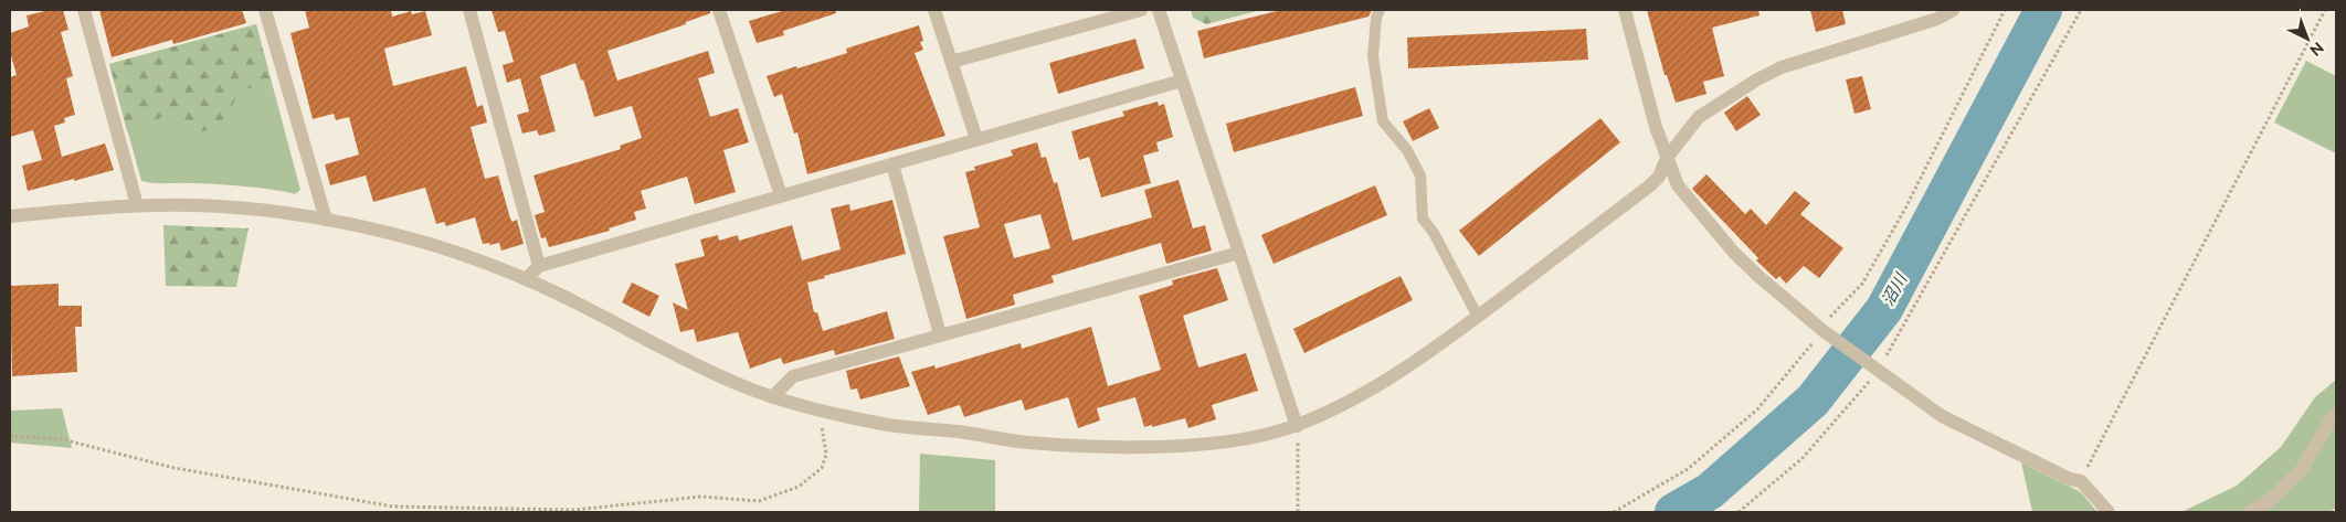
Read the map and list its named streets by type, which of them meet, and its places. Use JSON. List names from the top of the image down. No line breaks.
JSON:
{"water":["沼川"],"north":"bottom right"}
